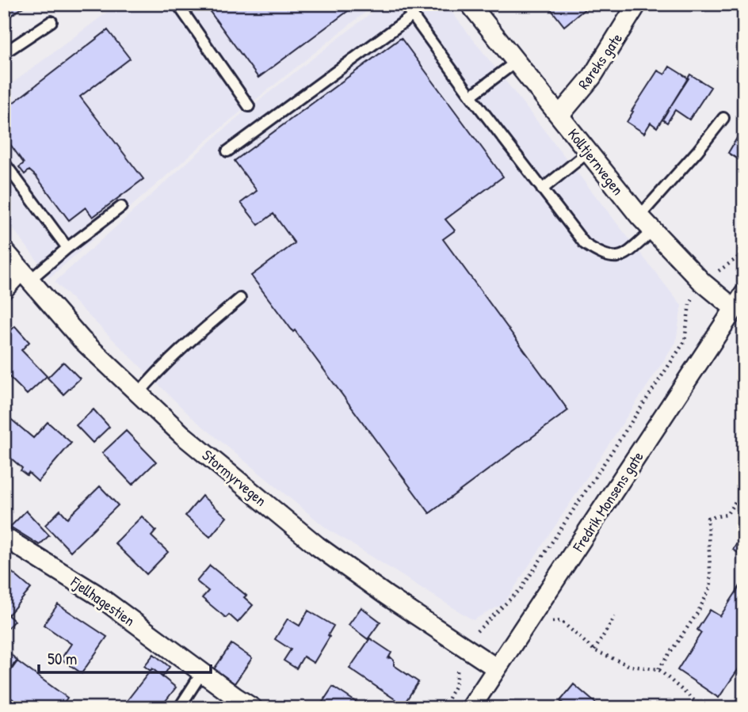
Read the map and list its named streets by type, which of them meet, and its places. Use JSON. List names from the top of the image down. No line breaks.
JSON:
{"streets":{"street":["Røreks gate","Kolltjernvegen","Stormyrvegen","Fredrik Monsens gate","Fjellhagestien"]},"crossings":[["Røreks gate","Kolltjernvegen"],["Kolltjernvegen","Fredrik Monsens gate"],["Stormyrvegen","Fredrik Monsens gate"]],"scale_bar":"50 m"}
